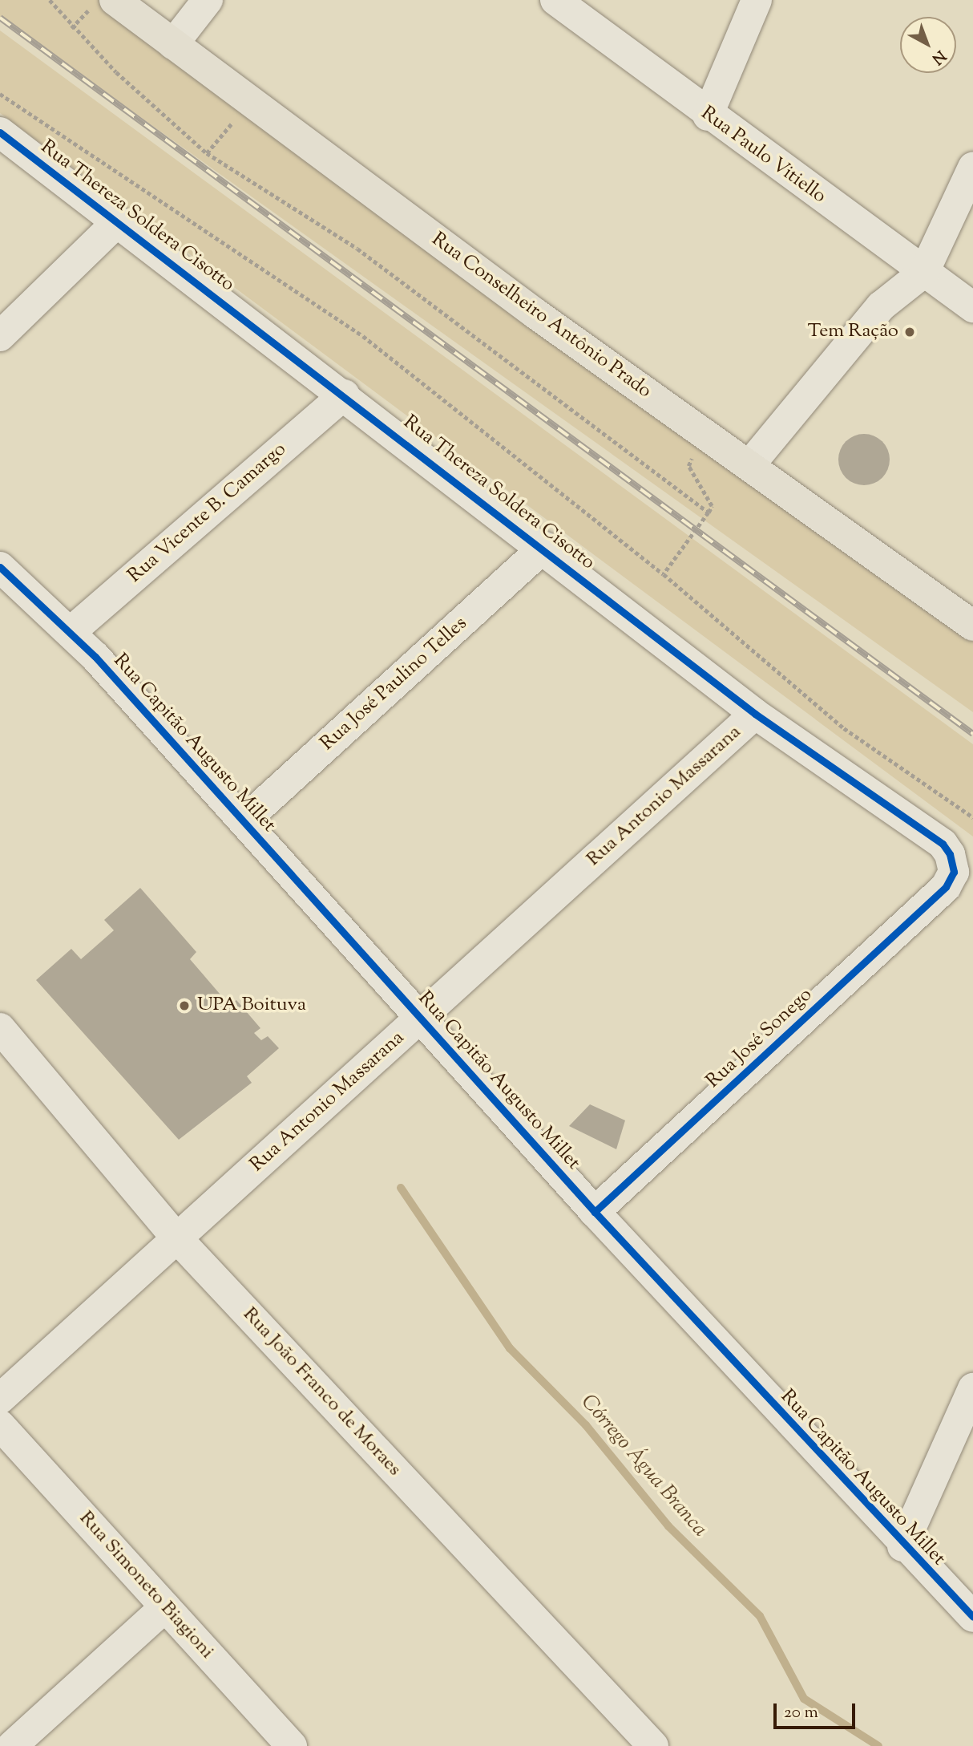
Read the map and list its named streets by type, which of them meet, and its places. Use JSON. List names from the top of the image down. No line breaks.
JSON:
{"streets":{"main road":["Rua Conselheiro Antônio Prado"],"street":["Rua Paulo Vitiello","Rua Thereza Soldera Cisotto","Rua Vicente B. Camargo","Rua José Paulino Telles","Rua Capitão Augusto Millet","Rua Antonio Massarana","Rua José Sonego","Rua João Franco de Moraes","Rua Simoneto Biagioni"]},"crossings":[["Rua Thereza Soldera Cisotto","Rua Vicente B. Camargo"],["Rua Thereza Soldera Cisotto","Rua José Paulino Telles"],["Rua Thereza Soldera Cisotto","Rua Antonio Massarana"],["Rua Thereza Soldera Cisotto","Rua José Sonego"],["Rua Vicente B. Camargo","Rua Capitão Augusto Millet"],["Rua José Paulino Telles","Rua Capitão Augusto Millet"],["Rua Capitão Augusto Millet","Rua Antonio Massarana"],["Rua Capitão Augusto Millet","Rua José Sonego"],["Rua Antonio Massarana","Rua João Franco de Moraes"]],"water":["Córrego Água Branca"],"places":["Tem Ração","UPA Boituva"],"scale_bar":"20 m","north":"bottom right"}
